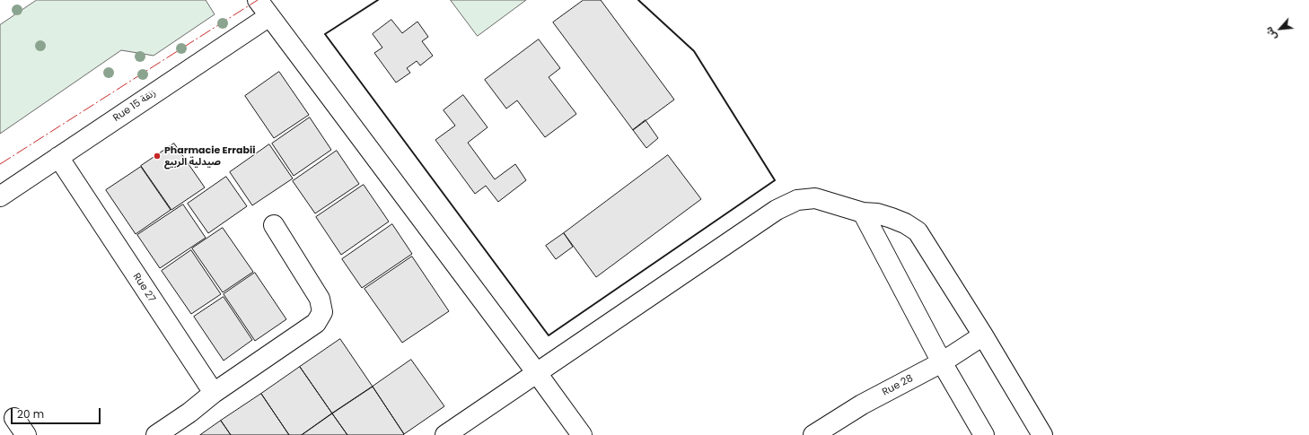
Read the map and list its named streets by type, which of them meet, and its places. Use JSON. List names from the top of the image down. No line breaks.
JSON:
{"streets":{"street":["Rue 15 زنقة","Rue 27","Rue 28"]},"crossings":[["Rue 15 زنقة","Rue 27"]],"places":["Pharmacie Errabii صيدلية الربيع"],"scale_bar":"20 m","north":"bottom left"}
